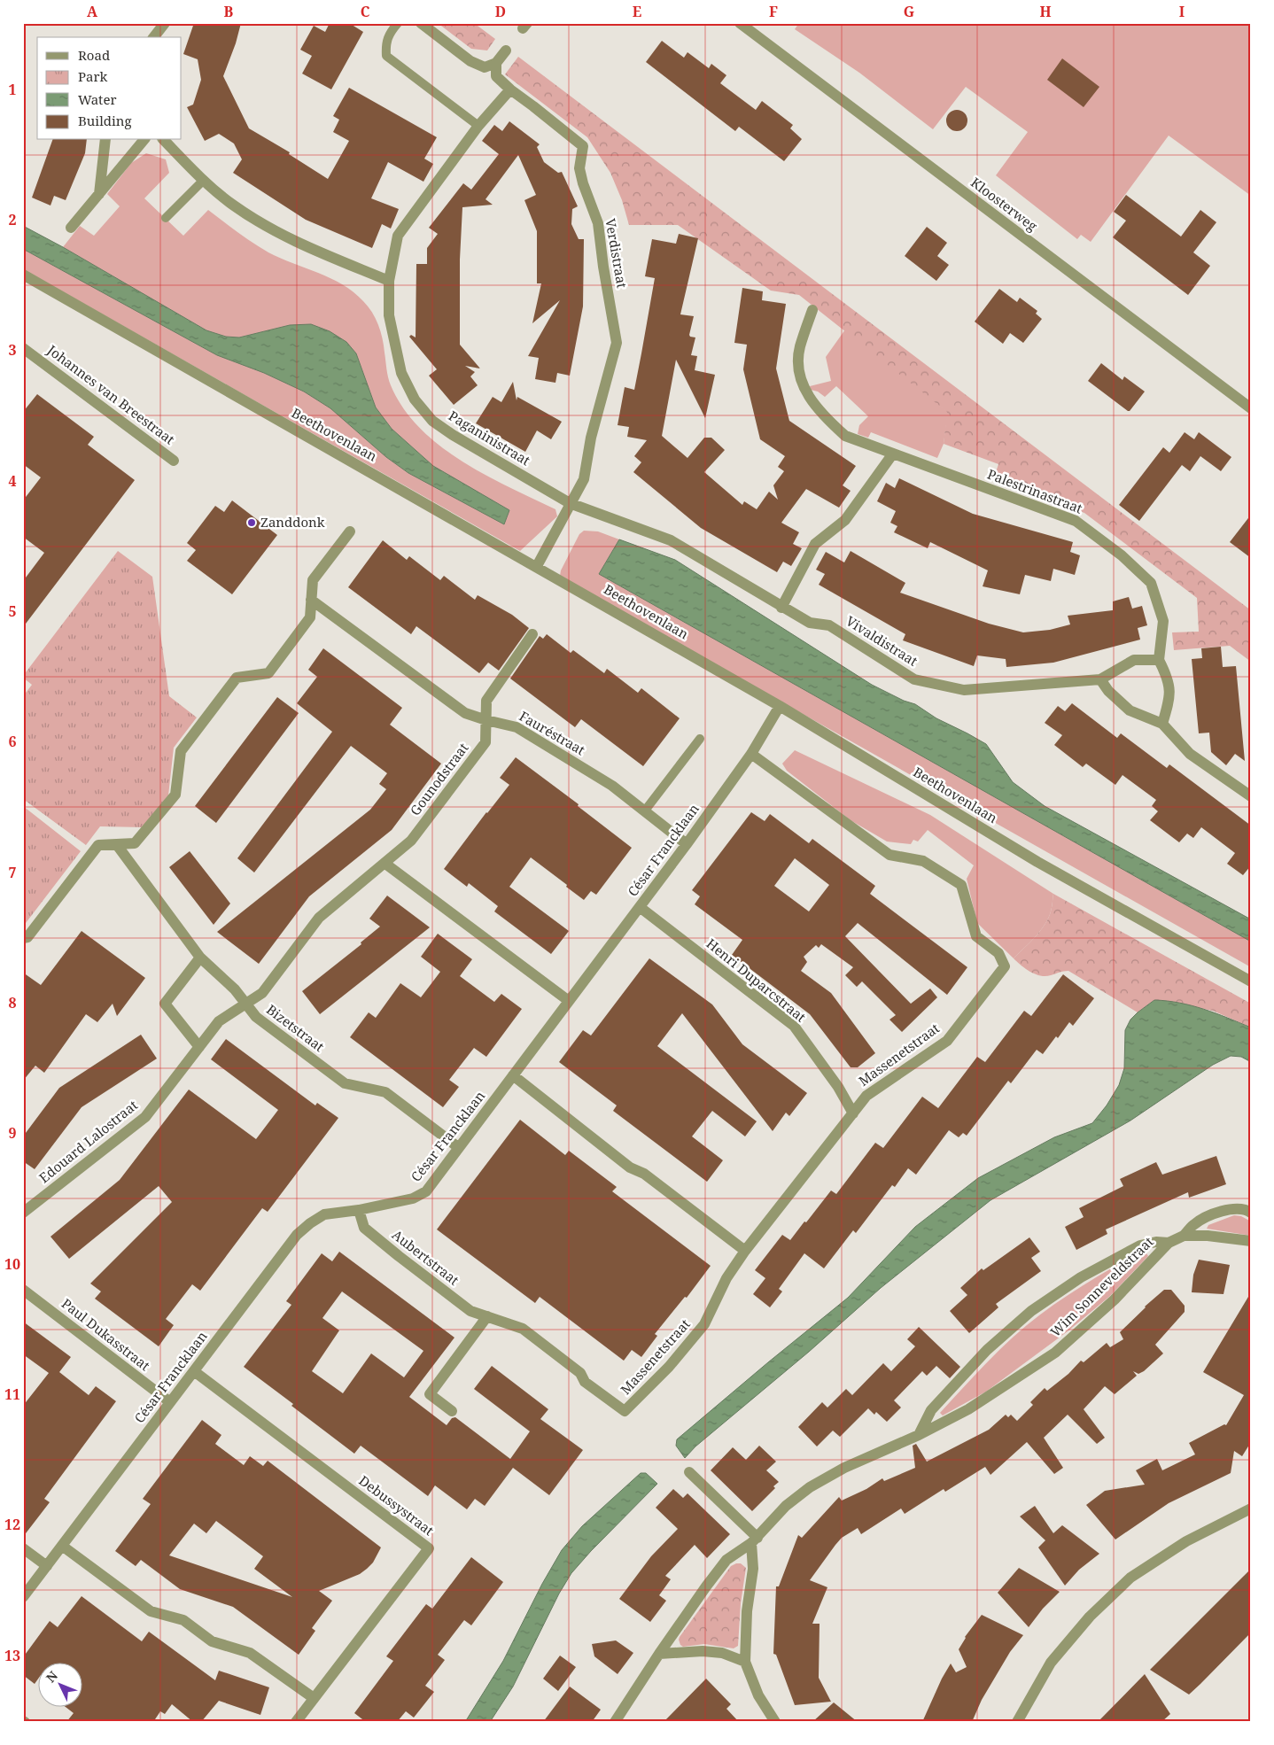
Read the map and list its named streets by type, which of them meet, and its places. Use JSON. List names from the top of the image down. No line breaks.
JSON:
{"streets":{"street":["Kloosterweg","Verdistraat","Johannes van Breestraat","Beethovenlaan","Paganinistraat","Palestrinastraat","Vivaldistraat","Fauréstraat","Gounodstraat","César Francklaan","Henri Duparcstraat","Bizetstraat","Massenetstraat","Edouard Lalostraat","Aubertstraat","Wim Sonneveldstraat","Paul Dukasstraat","Debussystraat"]},"crossings":[["Verdistraat","Beethovenlaan"],["Verdistraat","Paganinistraat"],["Verdistraat","Vivaldistraat"],["Beethovenlaan","César Francklaan"],["Paganinistraat","Vivaldistraat"],["Palestrinastraat","Vivaldistraat"],["Fauréstraat","Gounodstraat"],["Fauréstraat","César Francklaan"],["Gounodstraat","Bizetstraat"],["Gounodstraat","Edouard Lalostraat"],["César Francklaan","Henri Duparcstraat"],["César Francklaan","Bizetstraat"],["César Francklaan","Massenetstraat"],["César Francklaan","Aubertstraat"],["César Francklaan","Paul Dukasstraat"],["César Francklaan","Debussystraat"],["Henri Duparcstraat","Massenetstraat"],["Bizetstraat","Edouard Lalostraat"],["Massenetstraat","Aubertstraat"]],"places":["Zanddonk"],"legend":["Road","Park","Water","Building"],"north":"top left","grid":{"columns":["A","B","C","D","E","F","G","H","I"],"rows":["1","2","3","4","5","6","7","8","9","10","11","12","13"]}}
